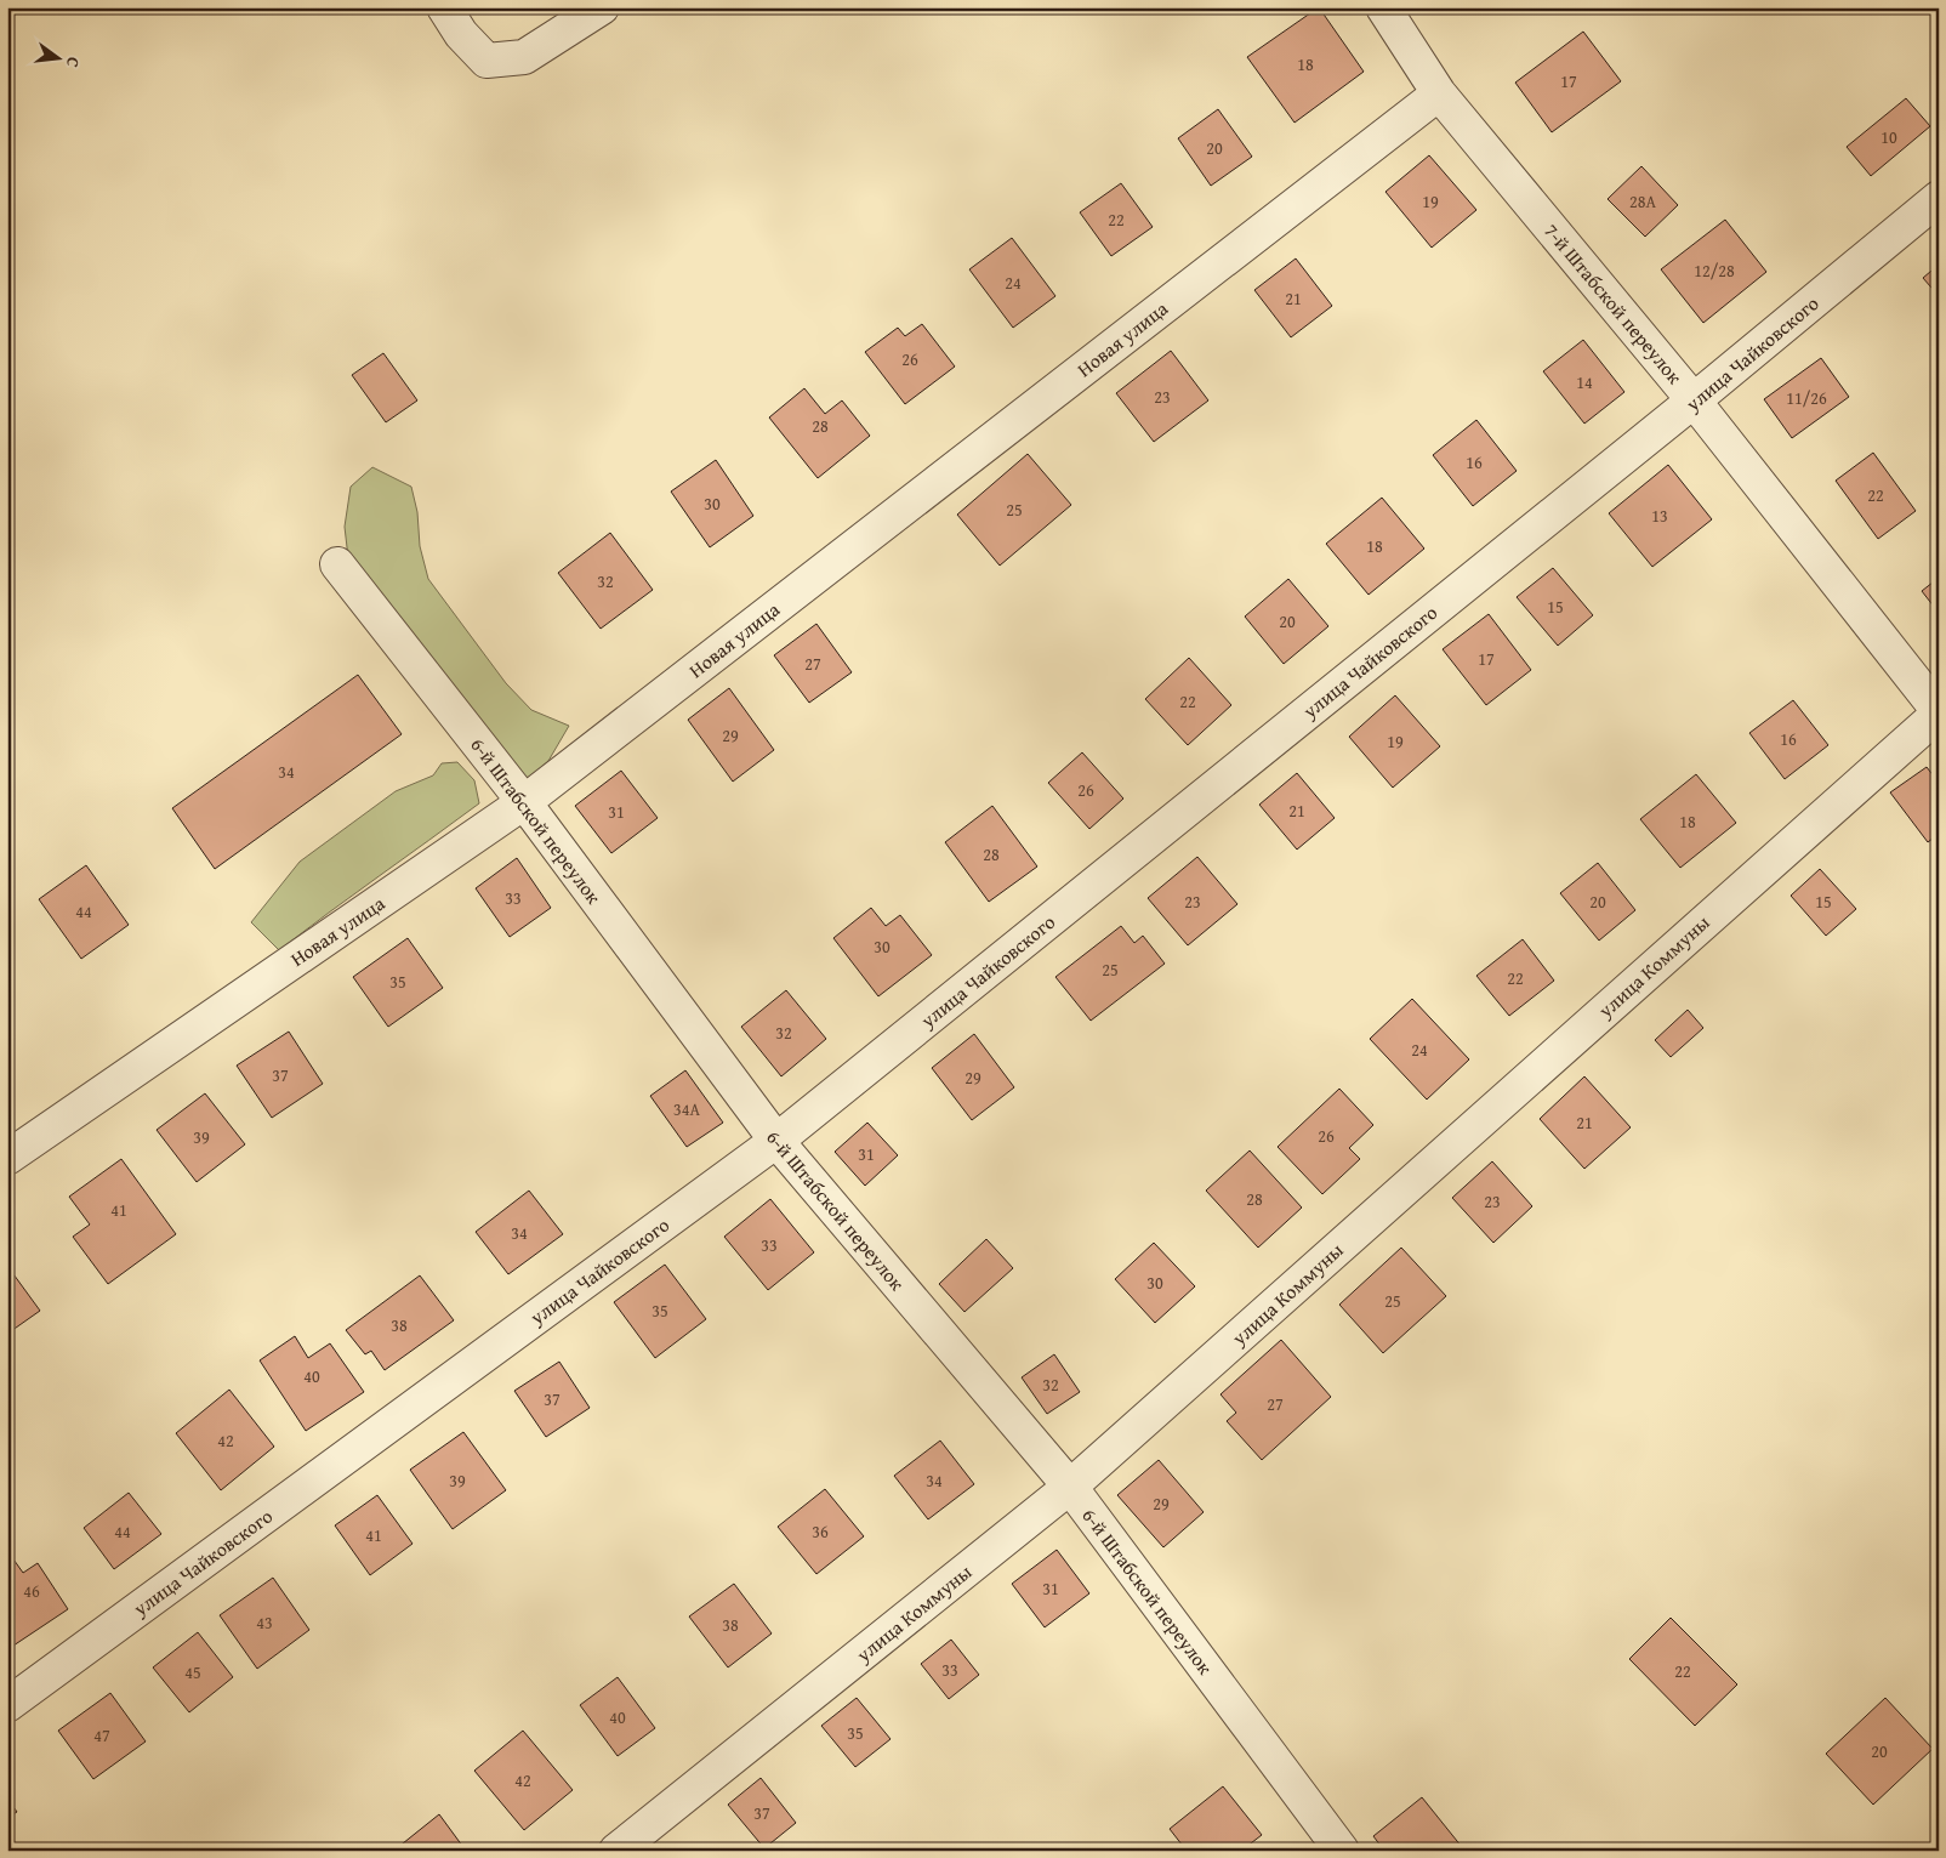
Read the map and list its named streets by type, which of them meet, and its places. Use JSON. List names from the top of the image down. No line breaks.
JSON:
{"streets":{"street":["7-й Штабской переулок","Новая улица","улица Чайковского","6-й Штабской переулок","улица Коммуны"]},"crossings":[["7-й Штабской переулок","Новая улица"],["7-й Штабской переулок","улица Чайковского"],["7-й Штабской переулок","улица Коммуны"],["Новая улица","6-й Штабской переулок"],["улица Чайковского","6-й Штабской переулок"],["6-й Штабской переулок","улица Коммуны"]],"house_numbers":["18","17","10","20","19","28А","22","12/28","24","21","26","14","23","11/26","28","16","22","30","25","13","18","32","15","20","17","27","22","29","16","19","34","26","21","31","18","28","33","23","20","15","44","30","25","22","35","32","24","37","29","34А","21","26","39","31","28","23","41","34","33","30","25","35","38","40","32","37","27","42","39","34","29","44","36","41","31","46","43","38","33","22","45","40","35","47","20","42","37"],"north":"right"}
